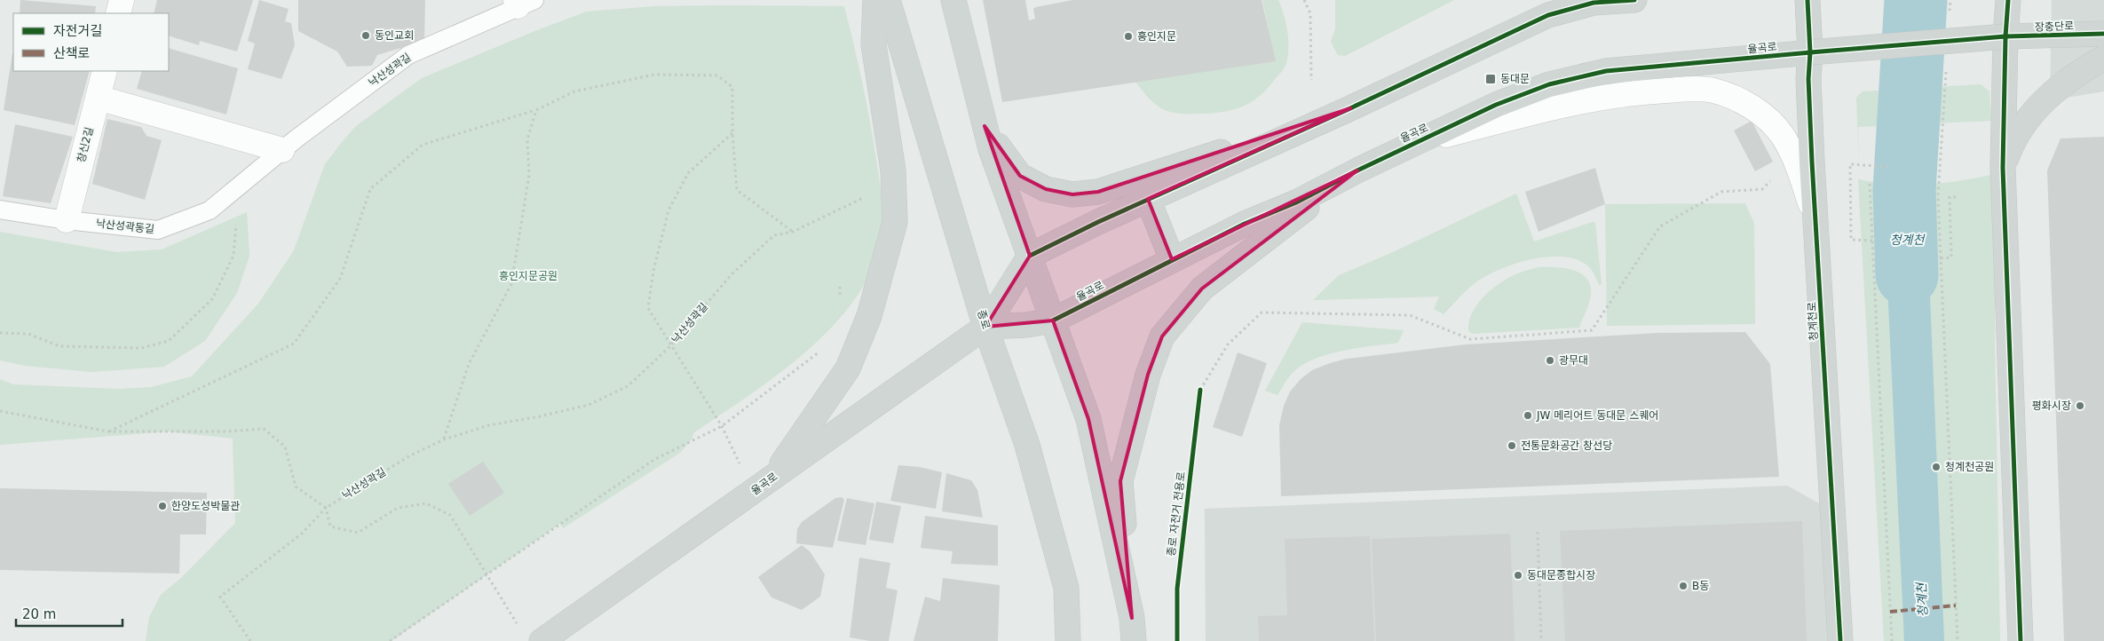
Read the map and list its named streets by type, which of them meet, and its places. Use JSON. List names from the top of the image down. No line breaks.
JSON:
{"streets":{"main road":["장충단로","율곡로","종로","청계천로"],"street":["창신2길"],"lane":["낙산성곽길","낙산성곽동길"],"cycle path":["종로 자전거 전용로"]},"crossings":[["장충단로","율곡로"],["장충단로","청계천로"],["율곡로","종로"],["율곡로","청계천로"],["낙산성곽길","낙산성곽동길"],["창신2길","낙산성곽동길"]],"water":["청계천"],"parks":["흥인지문공원"],"places":{"other":["동인교회","흥인지문","광무대","평화시장","JW 메리어트 동대문 스퀘어","전통문화공간 창선당","청계천공원","한양도성박물관","동대문종합시장","B동"],"transit":["동대문"]},"legend":["자전거길","산책로"],"scale_bar":"20 m"}
